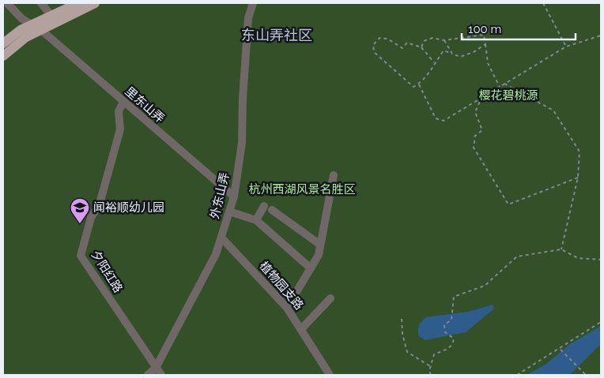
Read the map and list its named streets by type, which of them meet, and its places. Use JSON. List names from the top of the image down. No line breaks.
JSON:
{"streets":{"street":["里东山弄","外东山弄","夕阳红路","植物园支路"]},"crossings":[["里东山弄","外东山弄"],["里东山弄","夕阳红路"],["外东山弄","夕阳红路"],["外东山弄","植物园支路"]],"districts":["东山弄社区"],"parks":["樱花碧桃源","杭州西湖风景名胜区"],"places":{"school or university":["闻裕顺幼儿园"]},"scale_bar":"100 m"}
